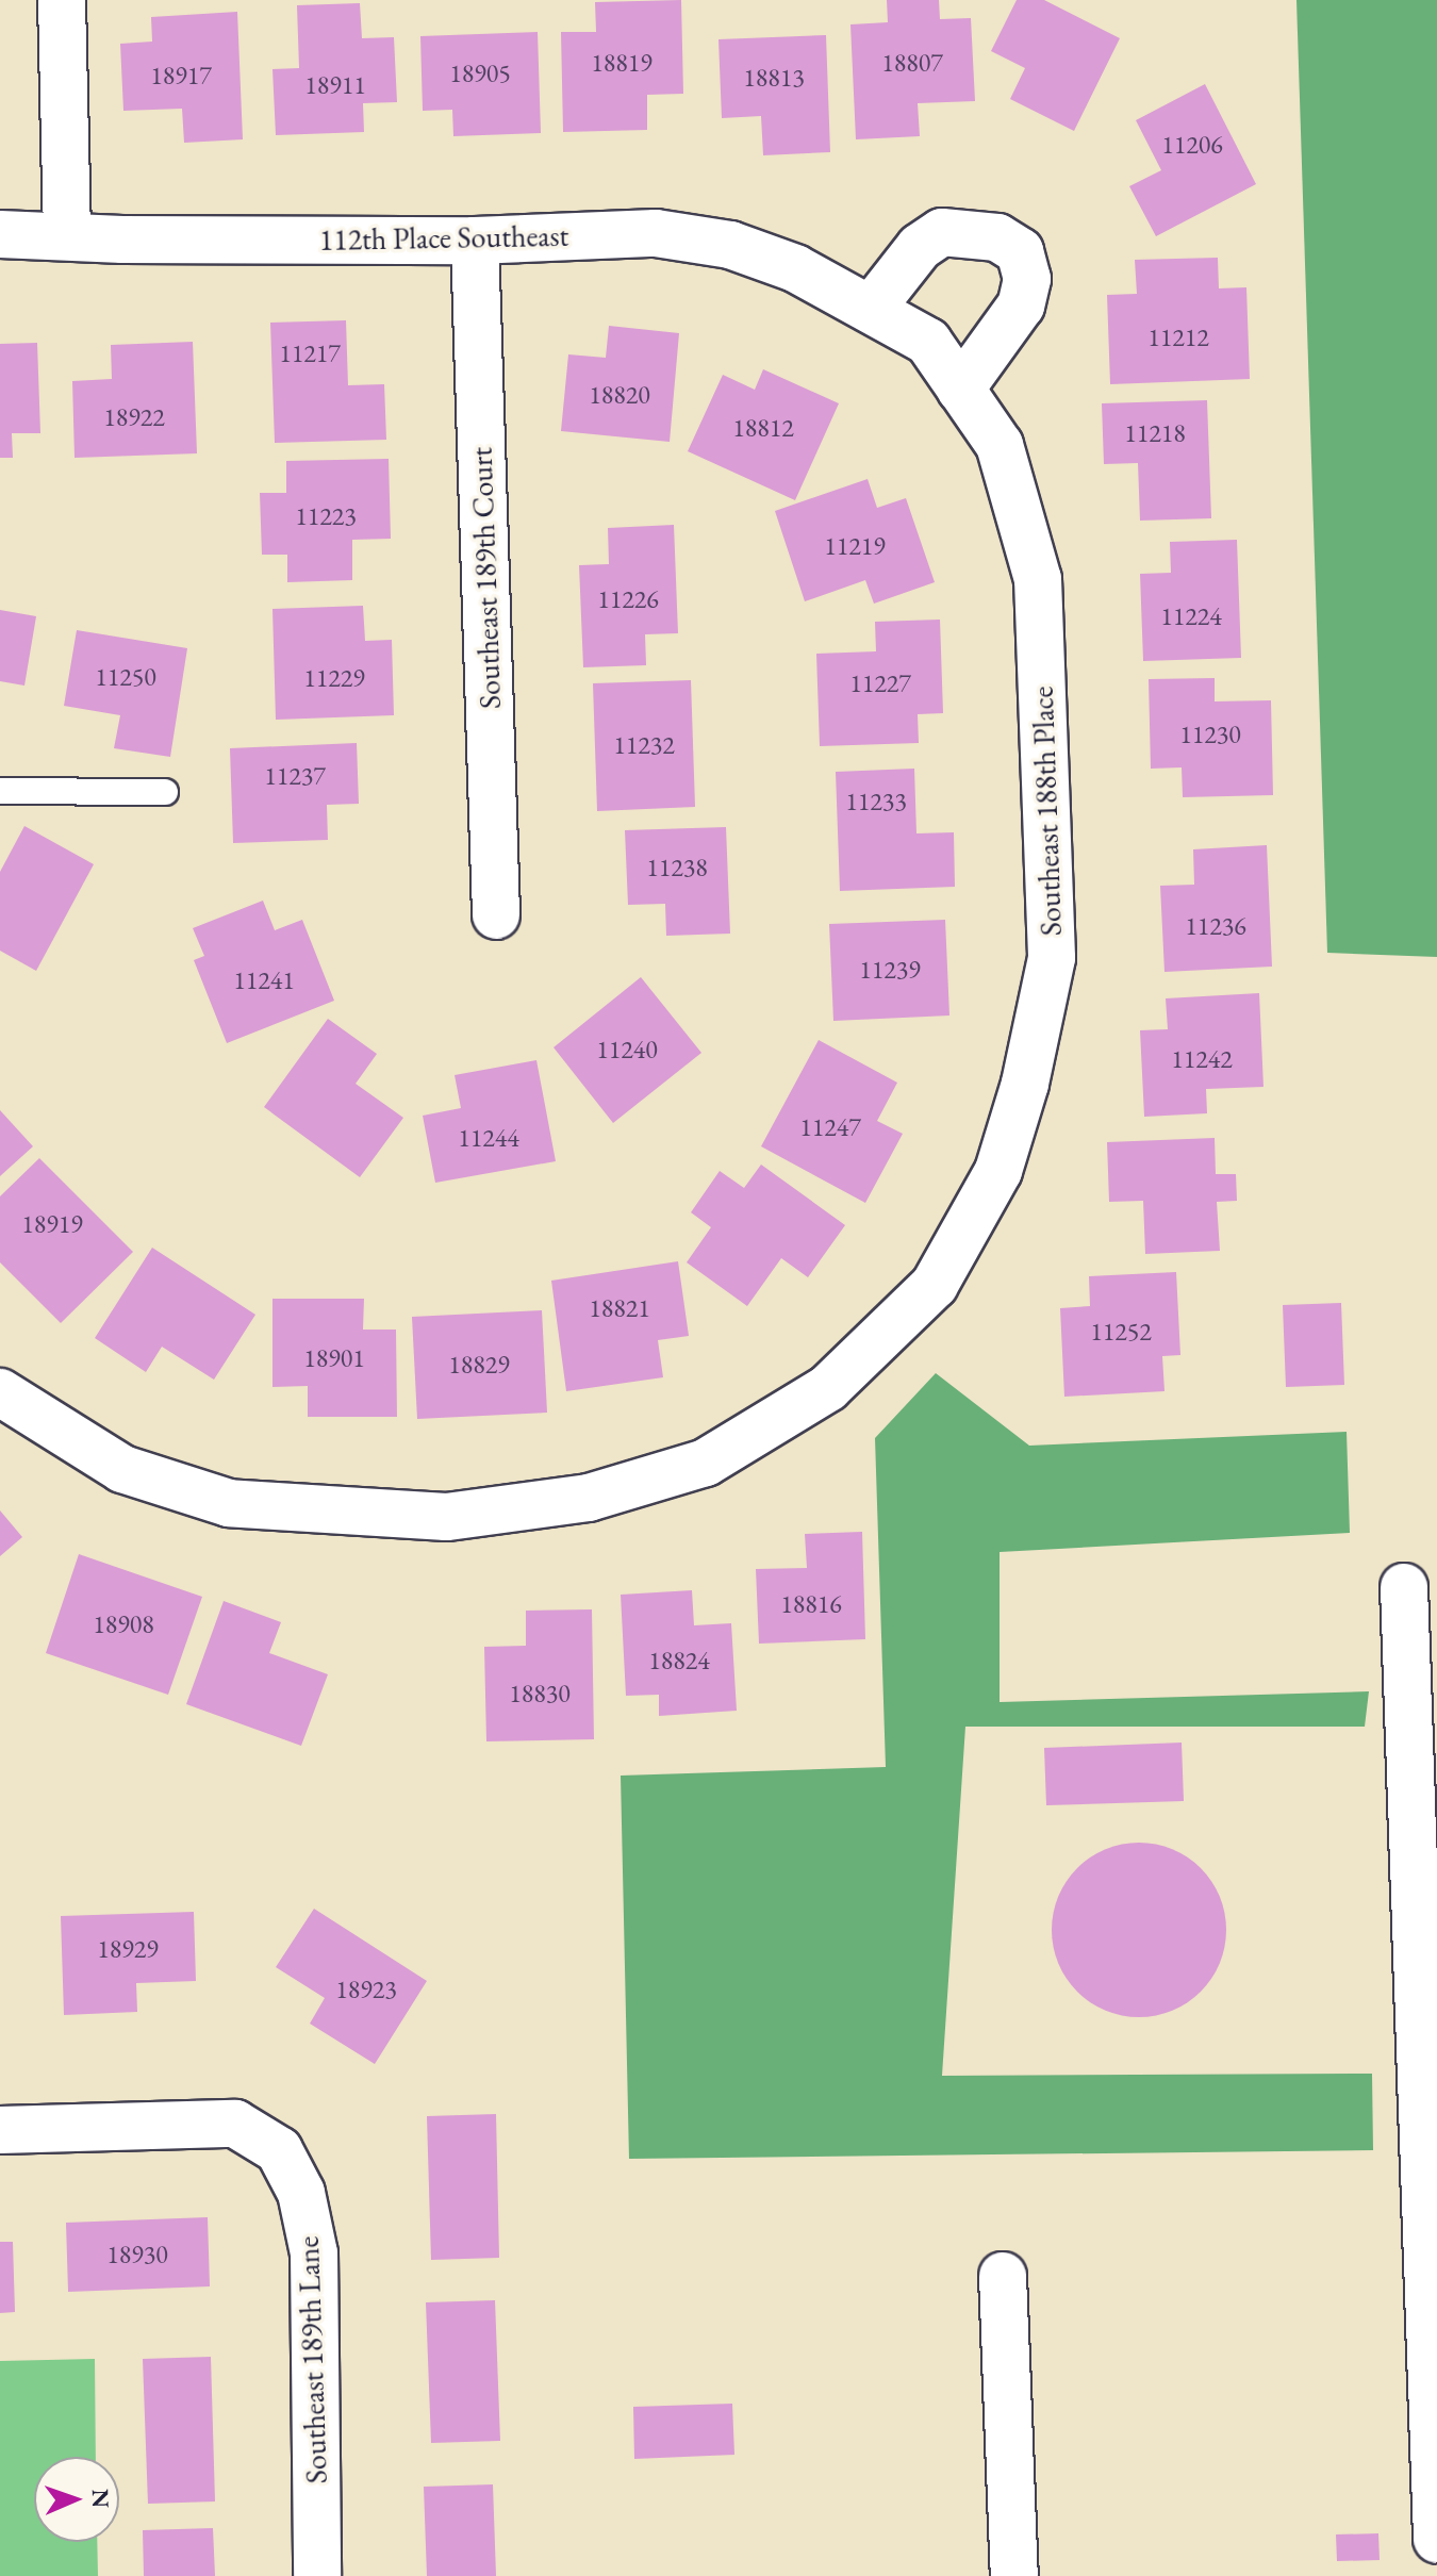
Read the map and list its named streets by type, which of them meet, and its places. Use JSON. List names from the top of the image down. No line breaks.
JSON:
{"streets":{"street":["112th Place Southeast","Southeast 189th Court","Southeast 188th Place","Southeast 189th Lane"]},"crossings":[["112th Place Southeast","Southeast 189th Court"],["112th Place Southeast","Southeast 188th Place"]],"house_numbers":["18819","18807","18905","18917","18813","18911","11206","11212","11217","18820","18922","18812","11218","11223","11219","11226","11224","11250","11229","11227","11230","11232","11237","11233","11238","11236","11239","11241","11240","11242","11247","11244","18919","18821","11252","18901","18829","18816","18908","18824","18830","18929","18923","18930"],"north":"right"}
